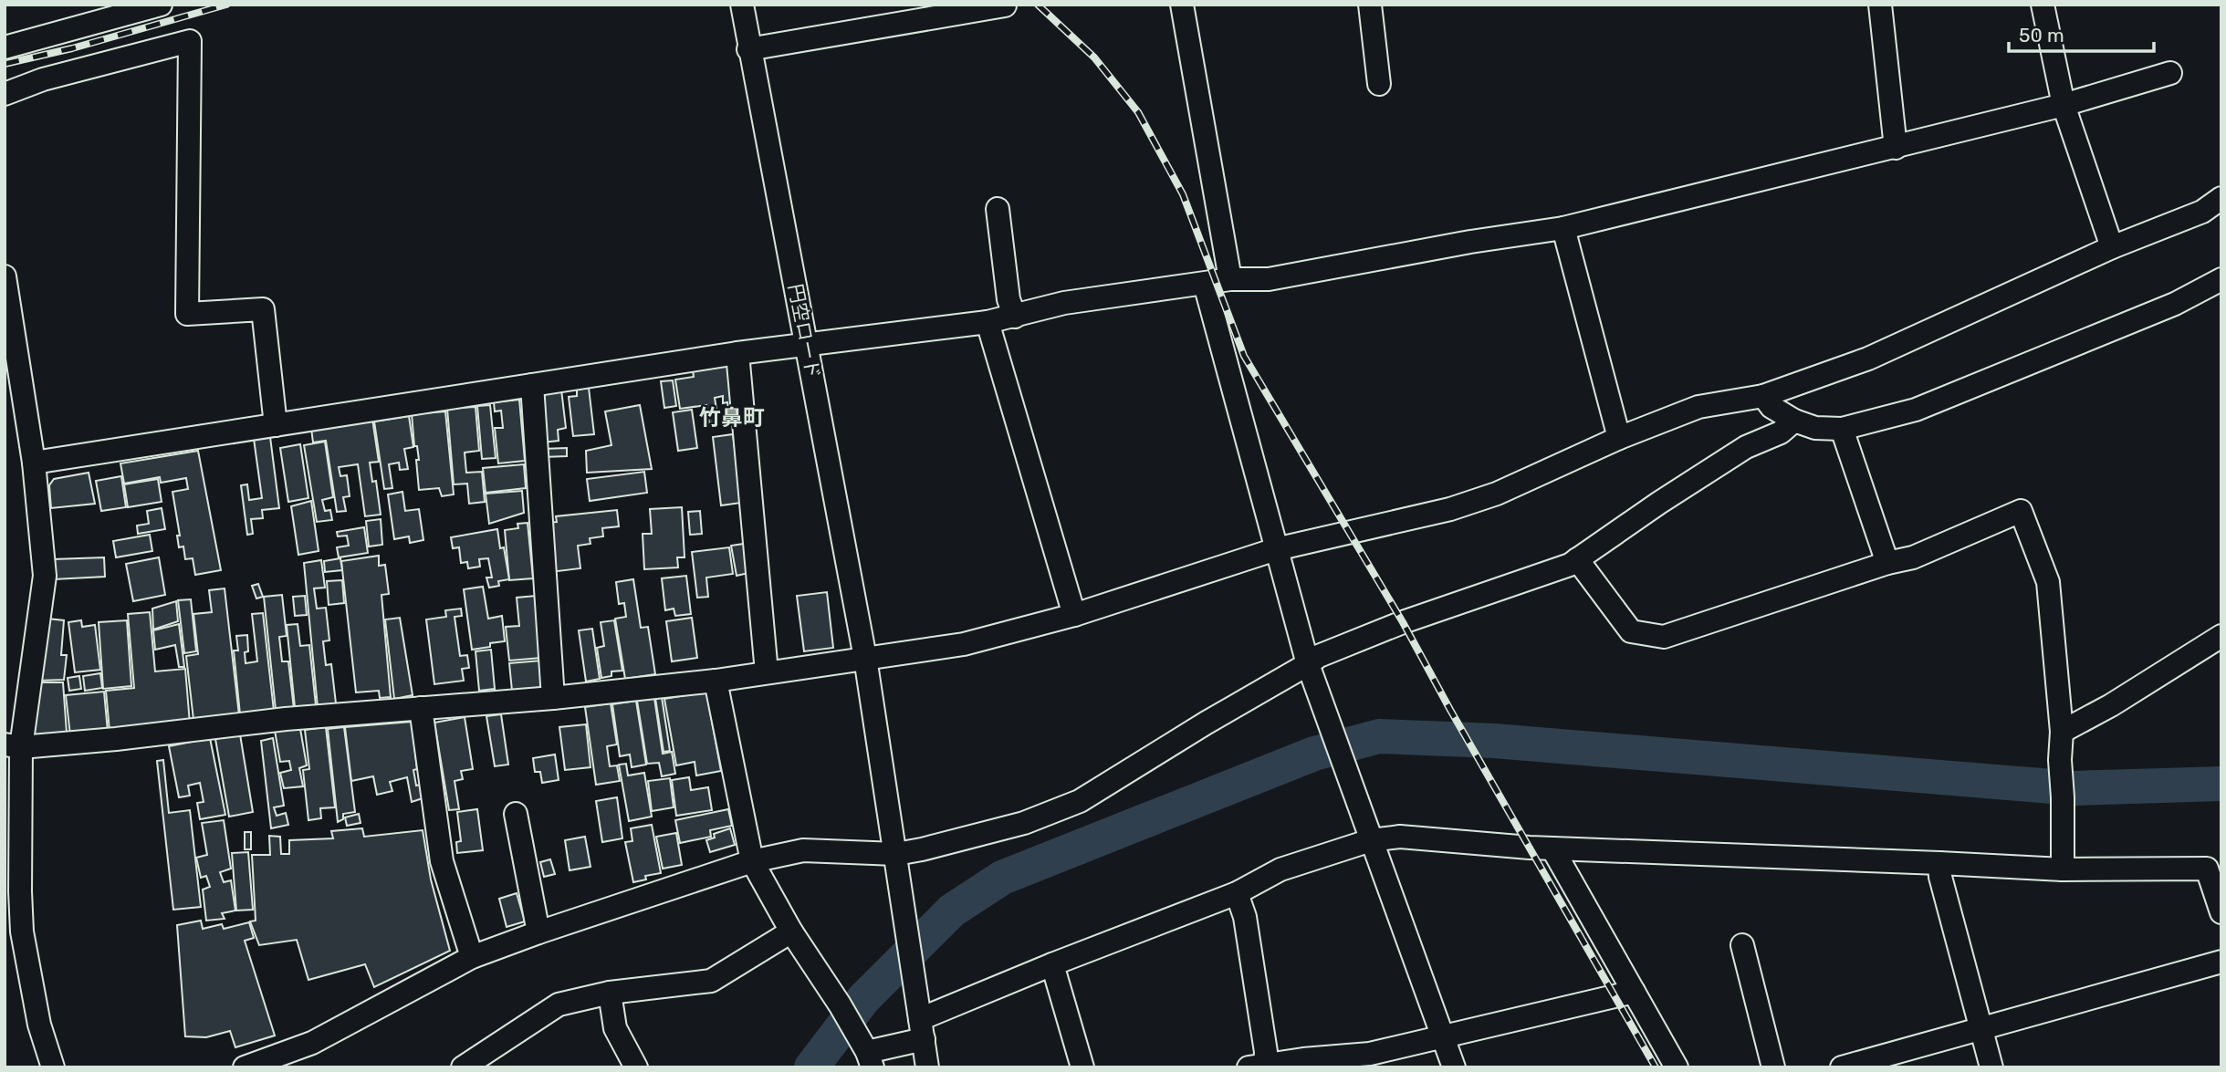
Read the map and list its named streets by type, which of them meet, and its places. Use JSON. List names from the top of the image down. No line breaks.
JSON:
{"streets":{"street":["円空ロード"]},"districts":["竹鼻町"],"scale_bar":"50 m"}
